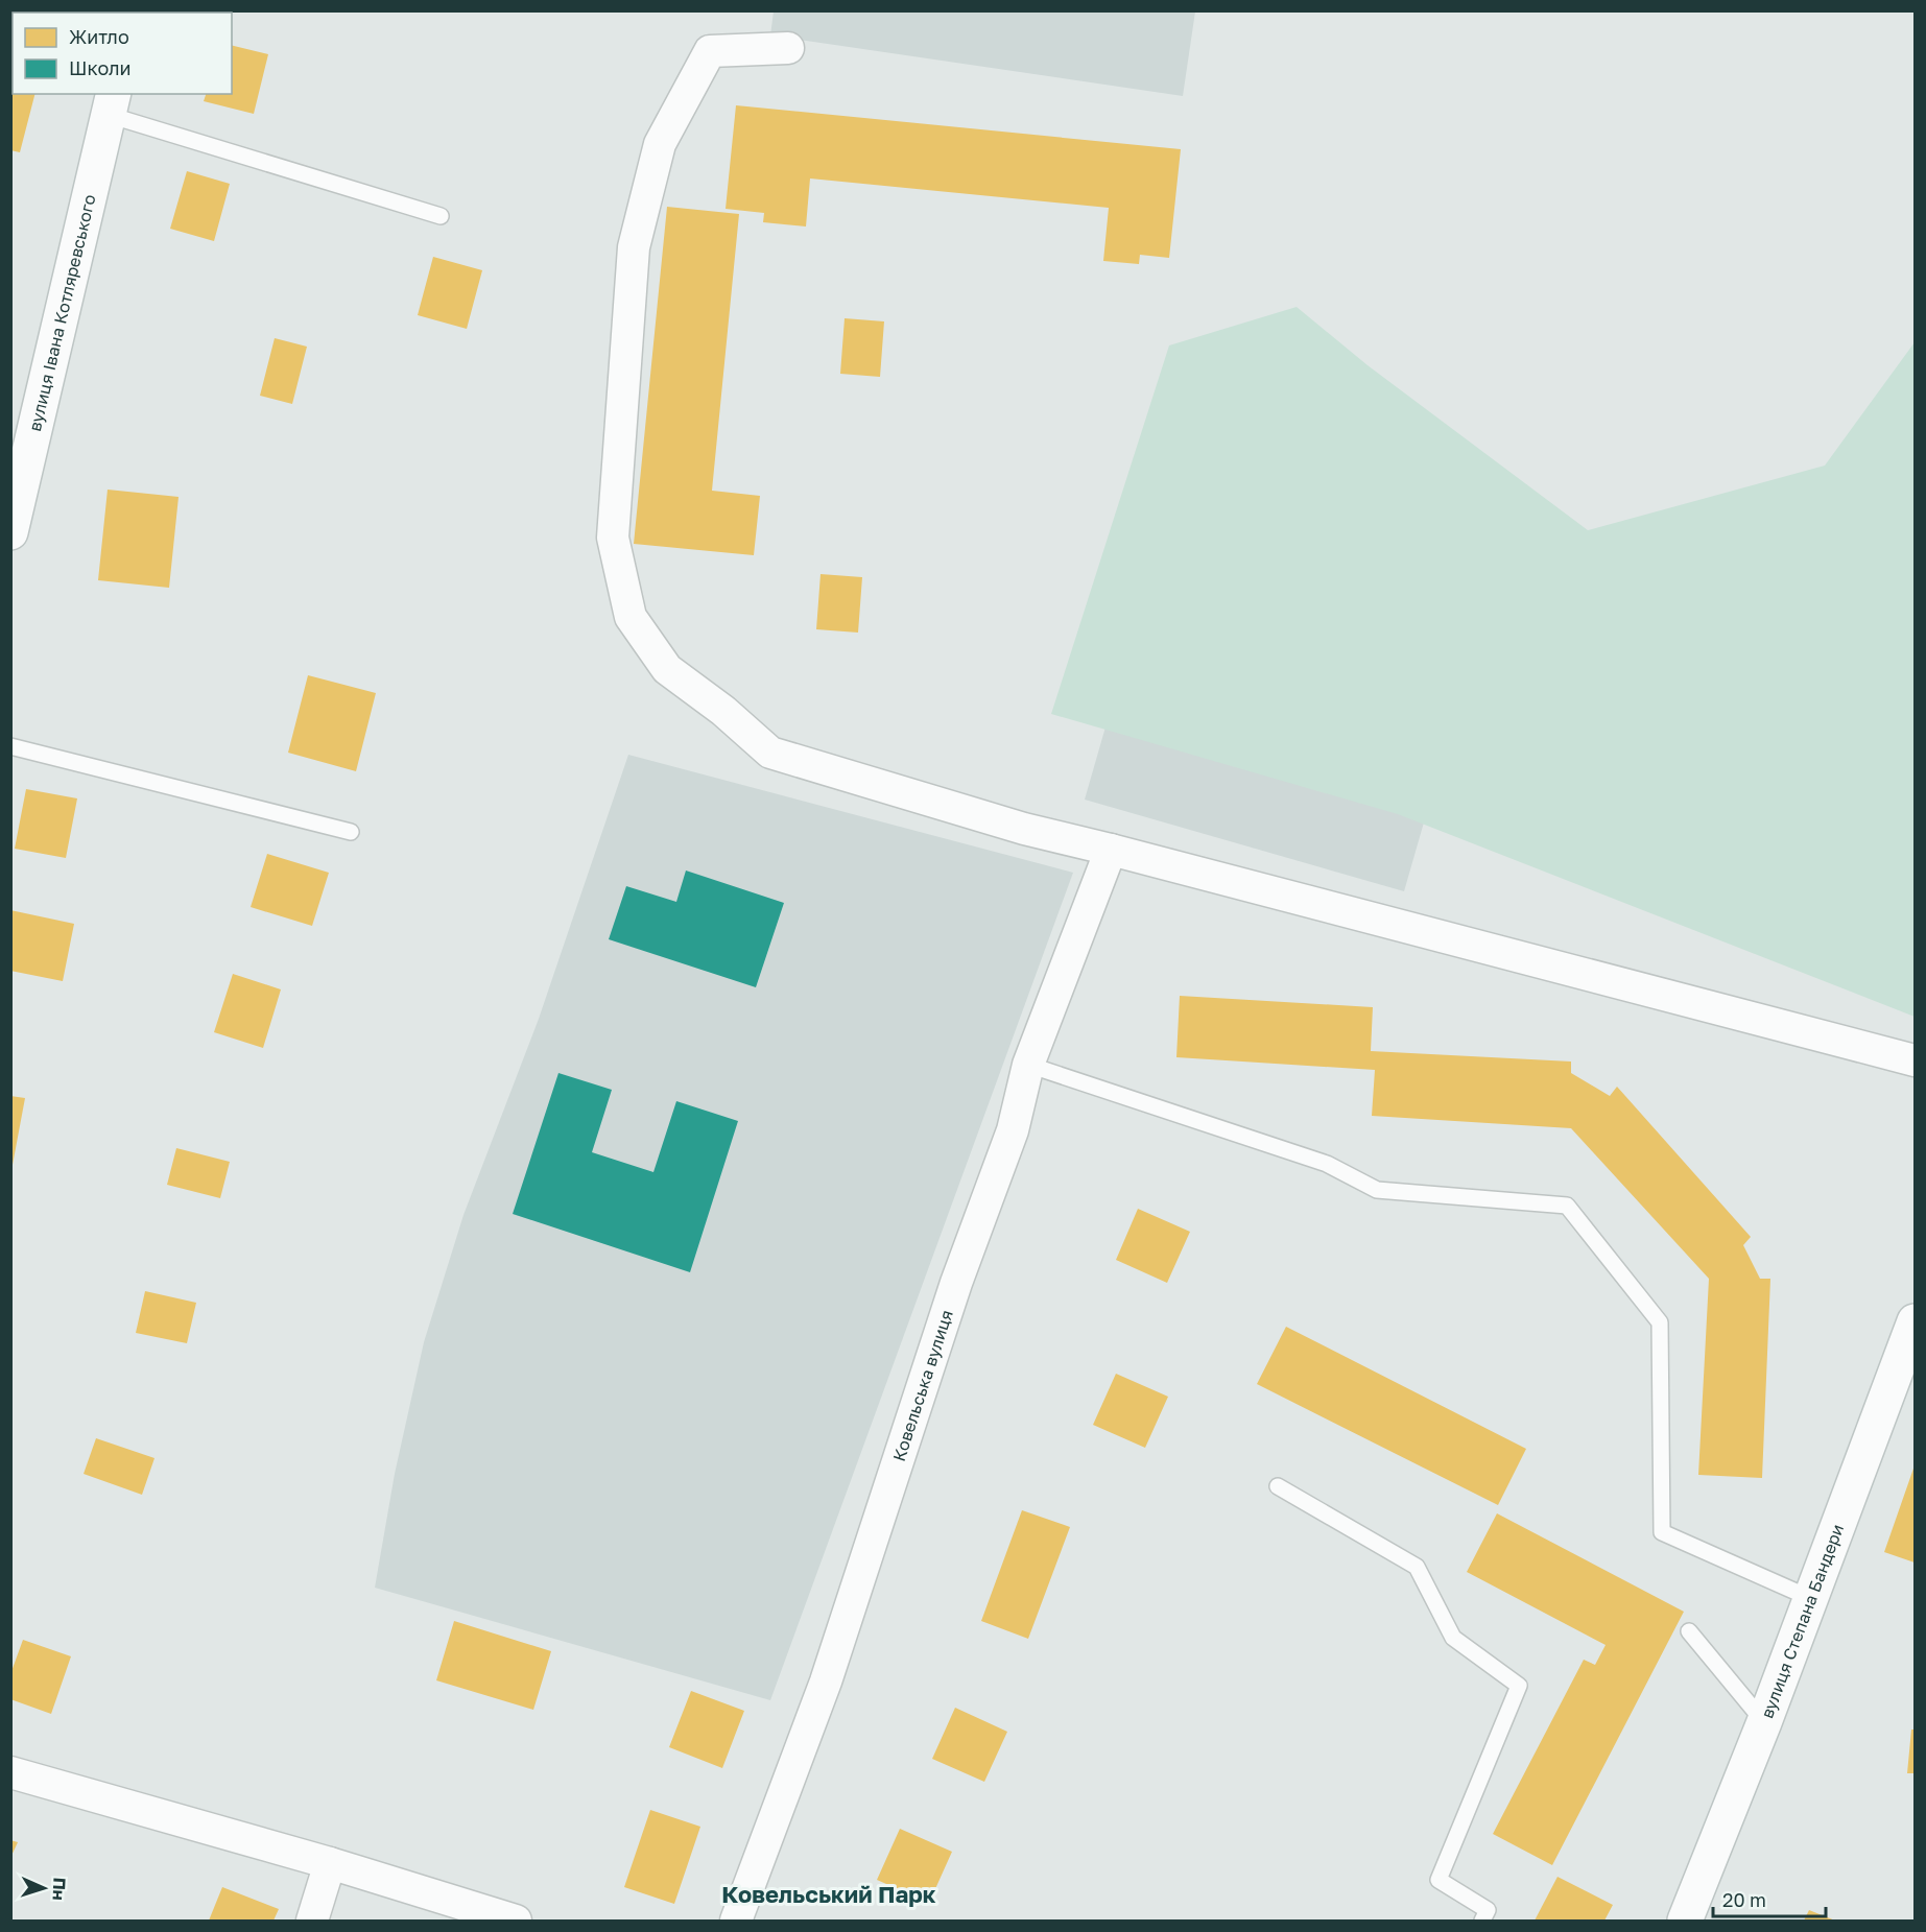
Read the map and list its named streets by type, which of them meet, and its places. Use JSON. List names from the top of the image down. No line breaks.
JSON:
{"streets":{"street":["вулиця Івана Котляревського","Ковельська вулиця","вулиця Степана Бандери"]},"districts":["Ковельський Парк"],"legend":["Житло","Школи"],"scale_bar":"20 m","north":"right"}
